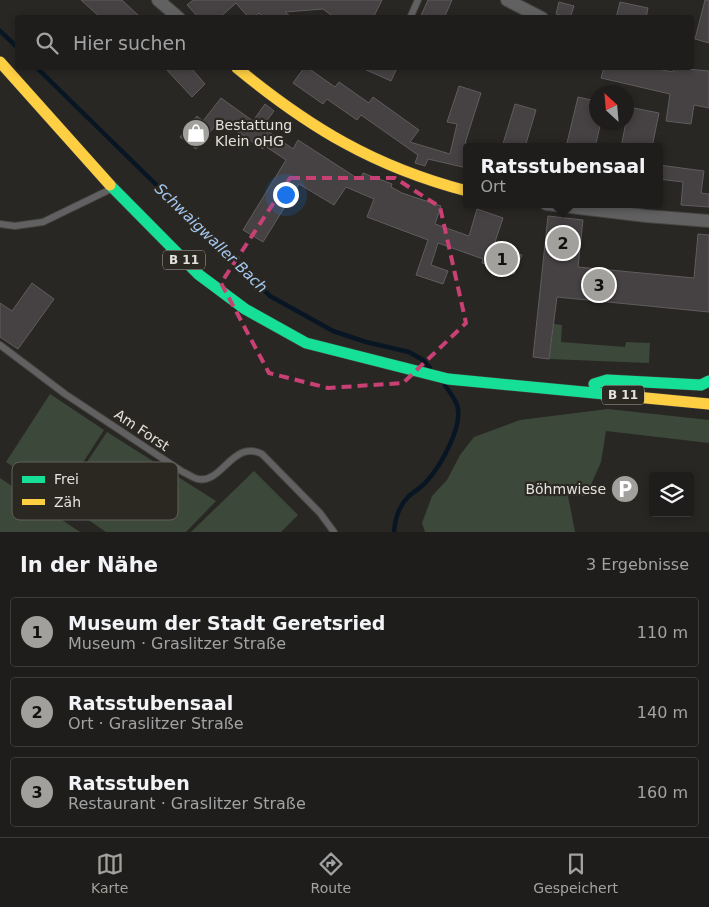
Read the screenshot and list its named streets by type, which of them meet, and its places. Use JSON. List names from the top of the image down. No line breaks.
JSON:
{"streets":{"main road":["B 11"],"lane":["Am Forst"]},"water":["Schwaigwaller Bach"],"places":{"shop":["Bestattung Klein oHG"],"parking":["Böhmwiese"]},"legend":["Frei","Zäh"],"north":"top left","page":{"search":"Hier suchen","popup":["Ratsstubensaal","Ort"],"pins":["2","1","3"],"heading":["In der Nähe","3 Ergebnisse"],"list":[{"mark":"1","name":"Museum der Stadt Geretsried","note":"Museum · Graslitzer Straße","value":"110 m"},{"mark":"2","name":"Ratsstubensaal","note":"Ort · Graslitzer Straße","value":"140 m"},{"mark":"3","name":"Ratsstuben","note":"Restaurant · Graslitzer Straße","value":"160 m"}],"nav":["Karte","Route","Gespeichert"]}}
